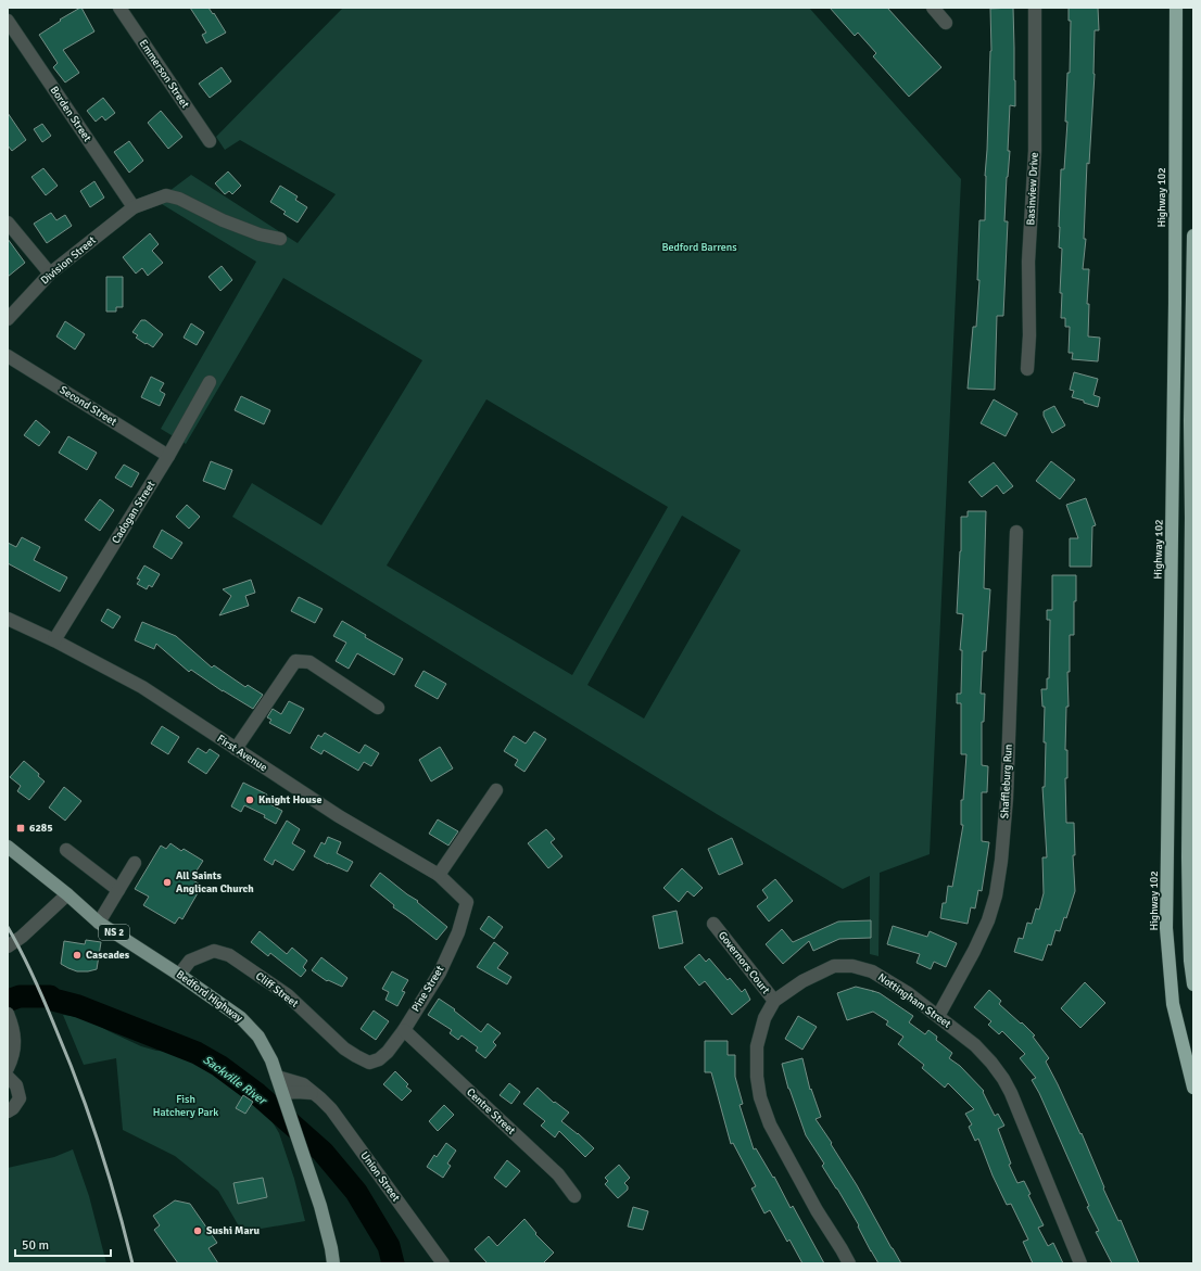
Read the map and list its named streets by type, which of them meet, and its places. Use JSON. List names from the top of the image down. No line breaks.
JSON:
{"streets":{"highway":["Highway 102"],"main road":["NS 2","Bedford Highway"],"street":["Emmerson Street","Borden Street","Basinview Drive","Division Street","Second Street","Cadogan Street","First Avenue","Shaffleburg Run","Governors Court","Pine Street","Cliff Street","Nottingham Street","Centre Street","Union Street"]},"crossings":[["Borden Street","Division Street"],["Second Street","Cadogan Street"],["Cadogan Street","First Avenue"],["First Avenue","Pine Street"],["Shaffleburg Run","Nottingham Street"],["Governors Court","Nottingham Street"],["Pine Street","Cliff Street"],["Pine Street","Centre Street"],["Cliff Street","Bedford Highway"],["Bedford Highway","Union Street"]],"water":["Sackville River"],"parks":["Bedford Barrens","Fish Hatchery Park"],"places":{"other":["Knight House","All Saints Anglican Church","Cascades","Sushi Maru"],"transit":["6285"]},"scale_bar":"50 m"}
